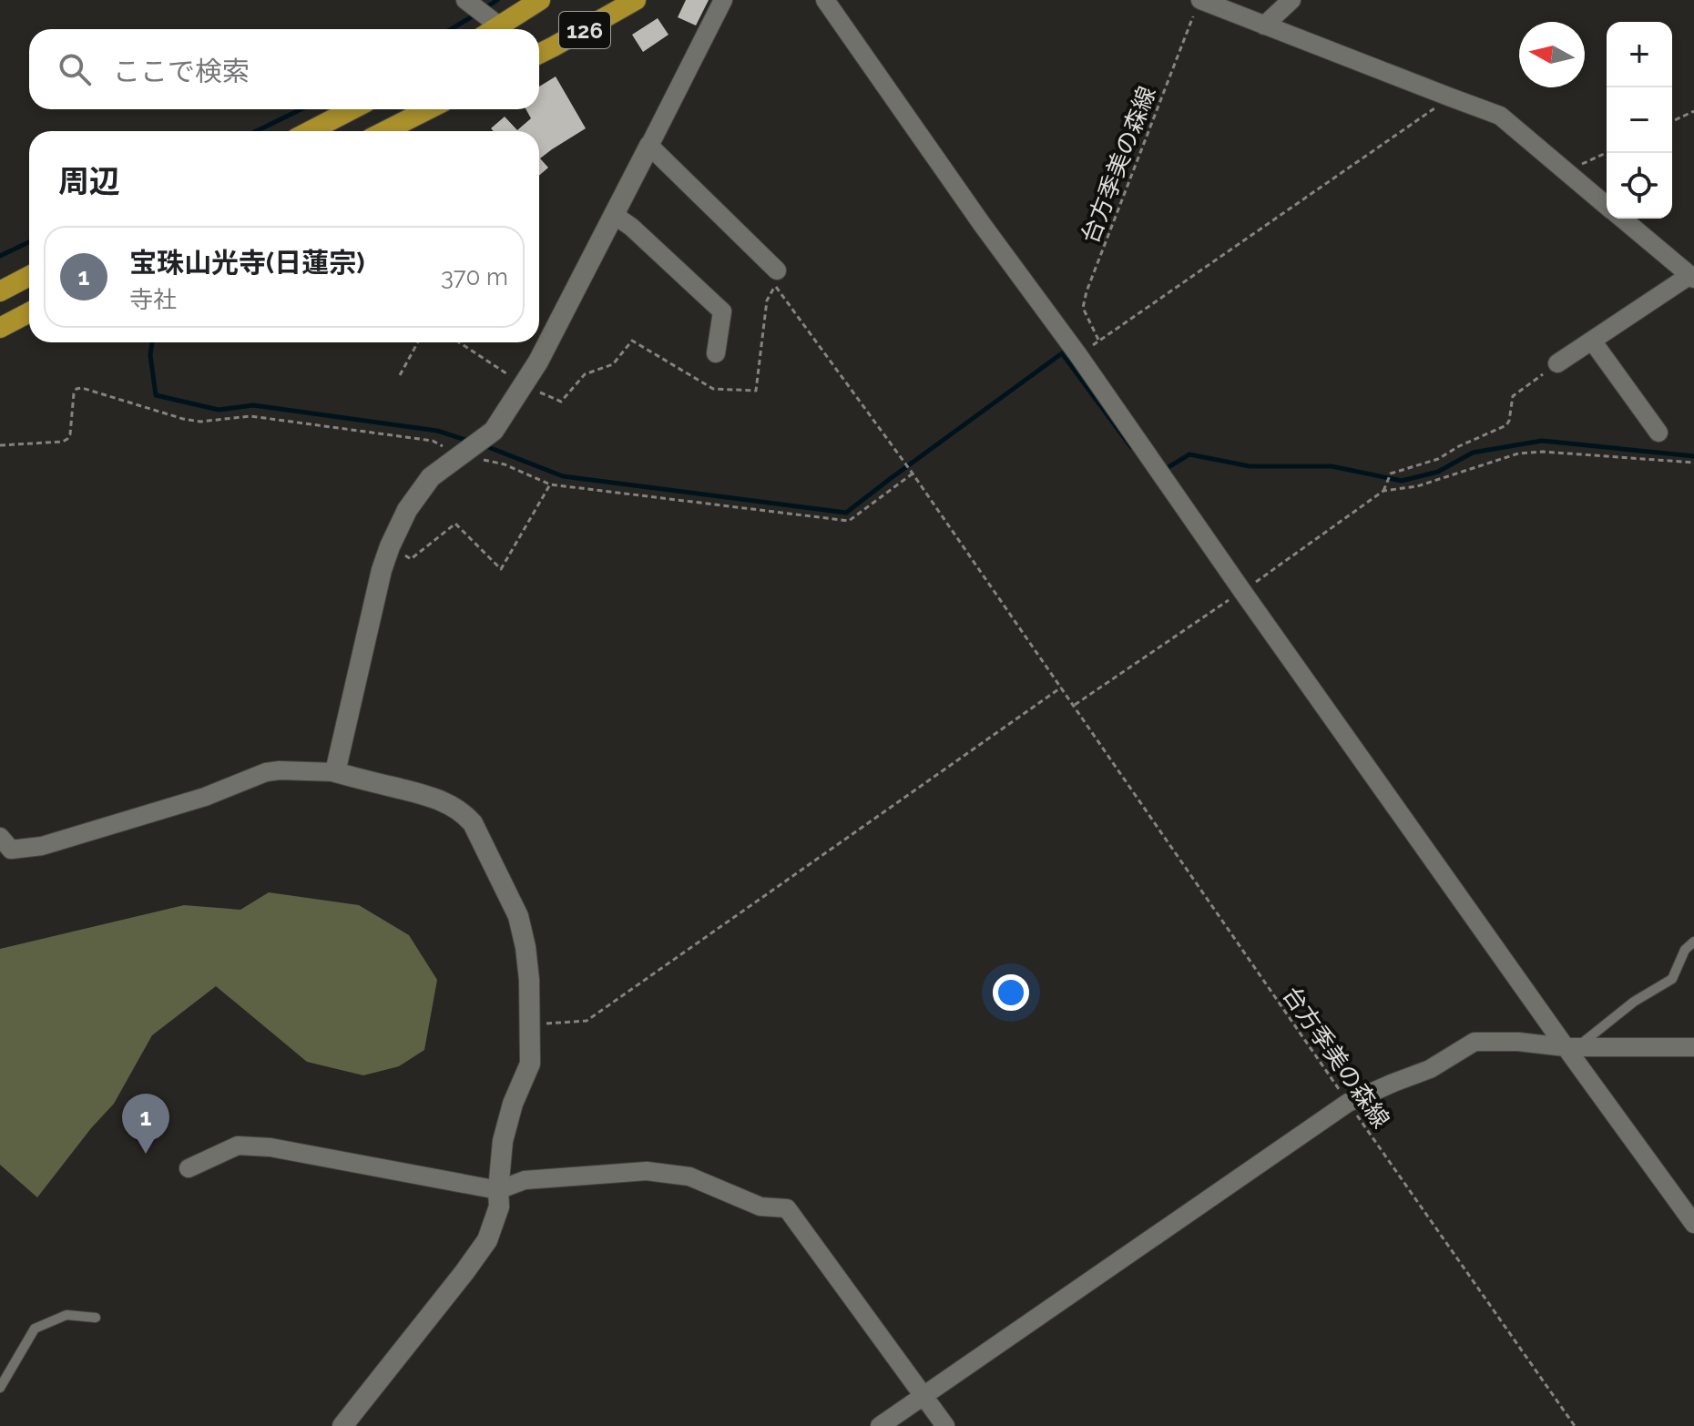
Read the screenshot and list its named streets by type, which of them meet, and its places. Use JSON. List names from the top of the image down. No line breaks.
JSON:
{"streets":{"highway":["126"],"path":["台方季美の森線"]},"north":"left","page":{"map_buttons":["+","−"],"search":"ここで検索","heading":"周辺","list":[{"mark":"1","name":"宝珠山光寺(日蓮宗)","note":"寺社","value":"370 m"}],"pins":"1"}}
